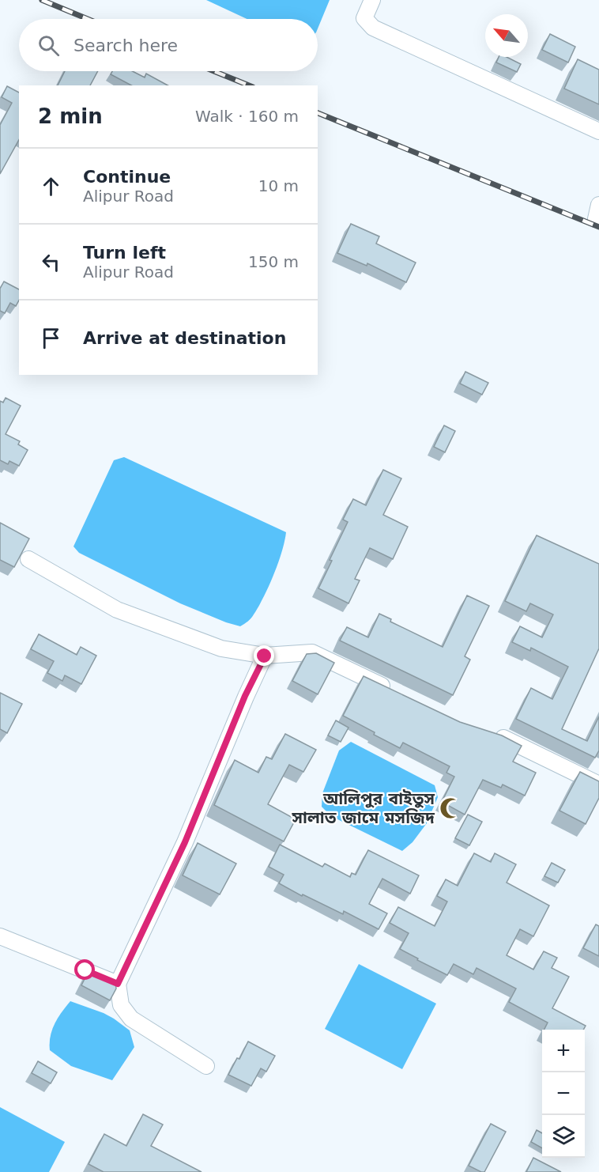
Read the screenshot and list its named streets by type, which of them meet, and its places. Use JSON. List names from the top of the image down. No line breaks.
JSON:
{"places":{"mosque":["আলিপুর বাইতুস সালাত জামে মসজিদ"]},"north":"top left","page":{"search":"Search here","heading":["2 min","Walk · 160 m"],"list":[["Continue","Alipur Road","10 m"],["Turn left","Alipur Road","150 m"],"Arrive at destination"],"map_buttons":["+","−"]}}
